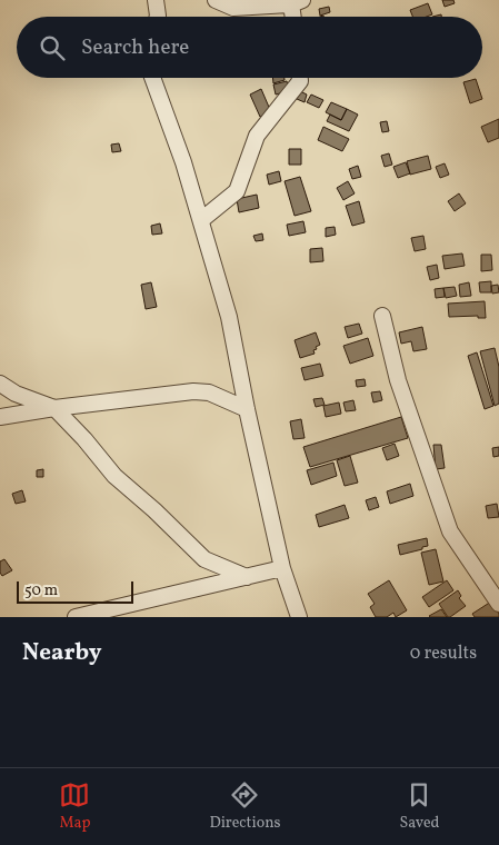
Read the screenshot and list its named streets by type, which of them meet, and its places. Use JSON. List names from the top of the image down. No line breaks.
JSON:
{"scale_bar":"50 m","page":{"search":"Search here","scale":"50 m","heading":["Nearby","0 results"],"nav":["Map","Directions","Saved"]}}
